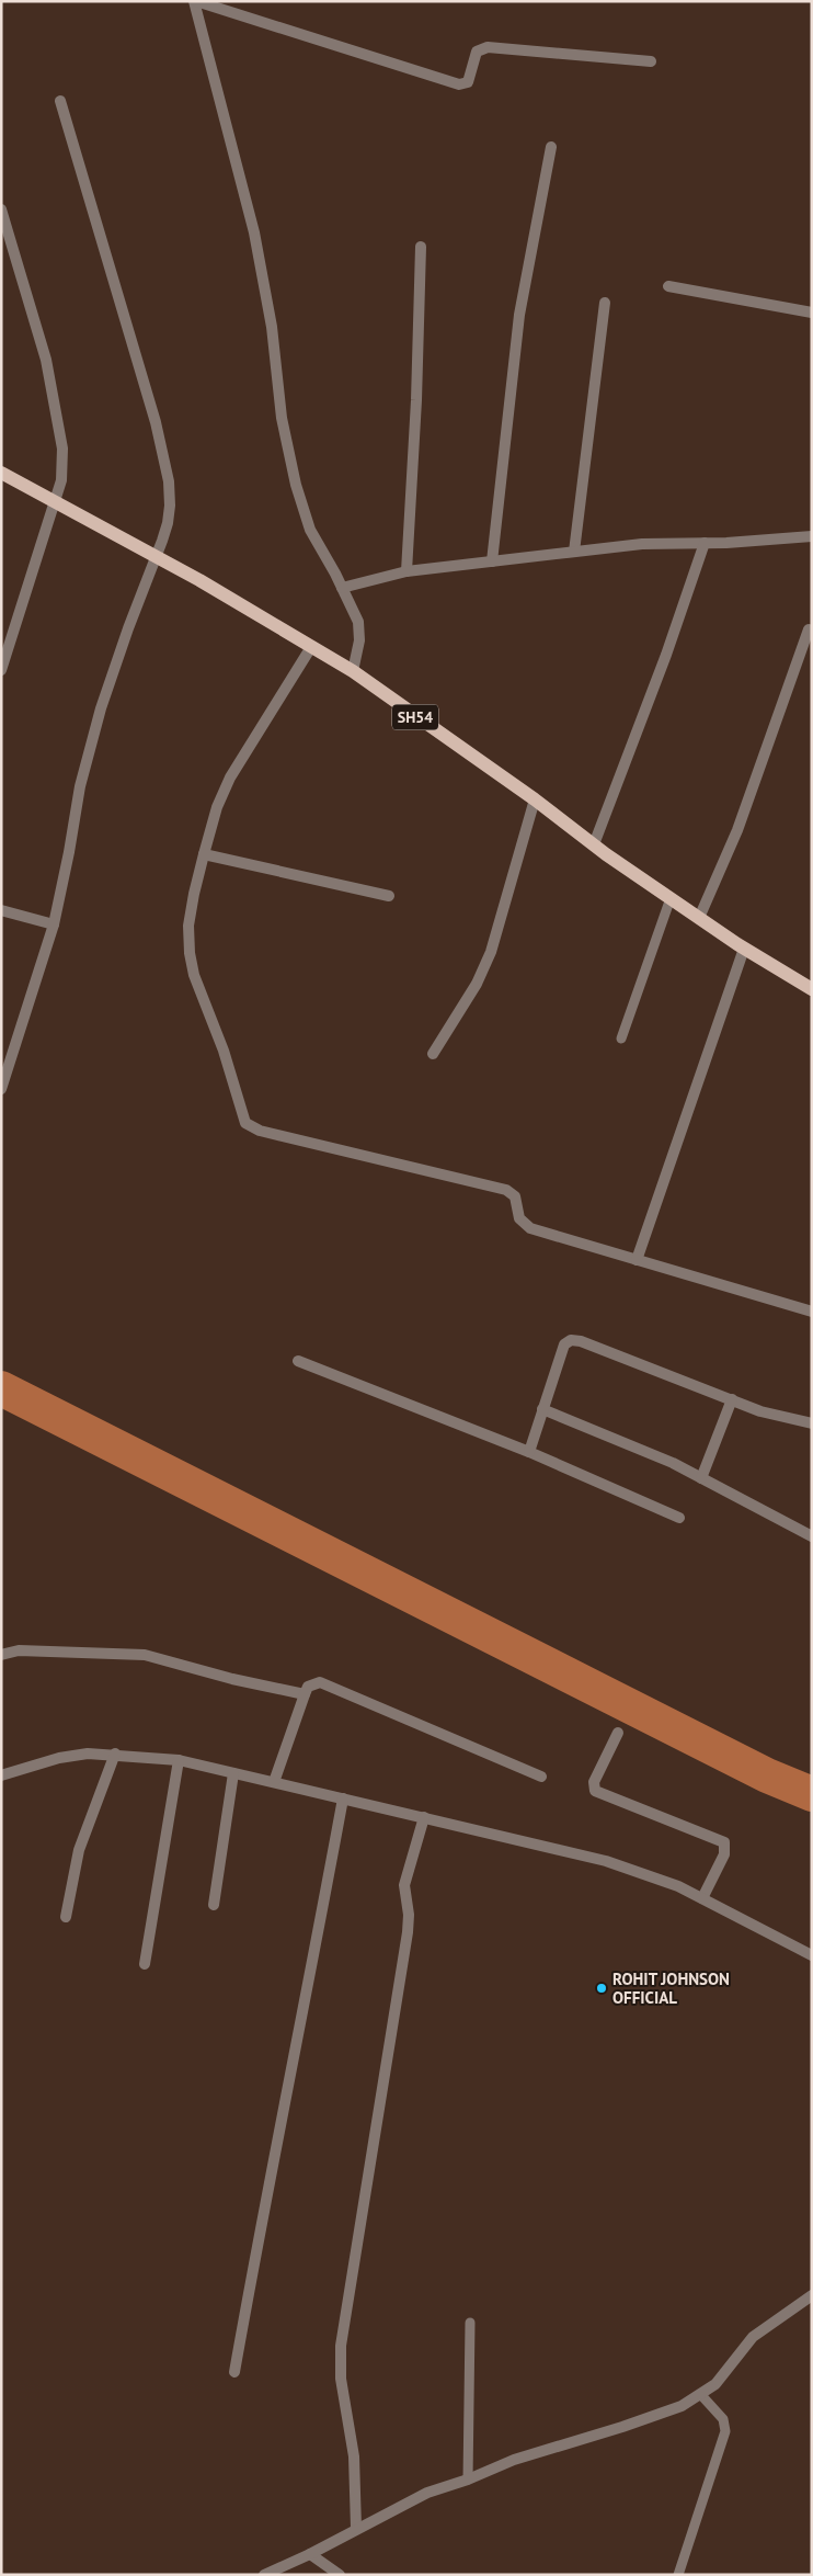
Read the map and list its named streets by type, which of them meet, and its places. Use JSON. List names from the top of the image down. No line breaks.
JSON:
{"streets":{"main road":["SH54"]},"places":["ROHIT JOHNSON OFFICIAL"]}
